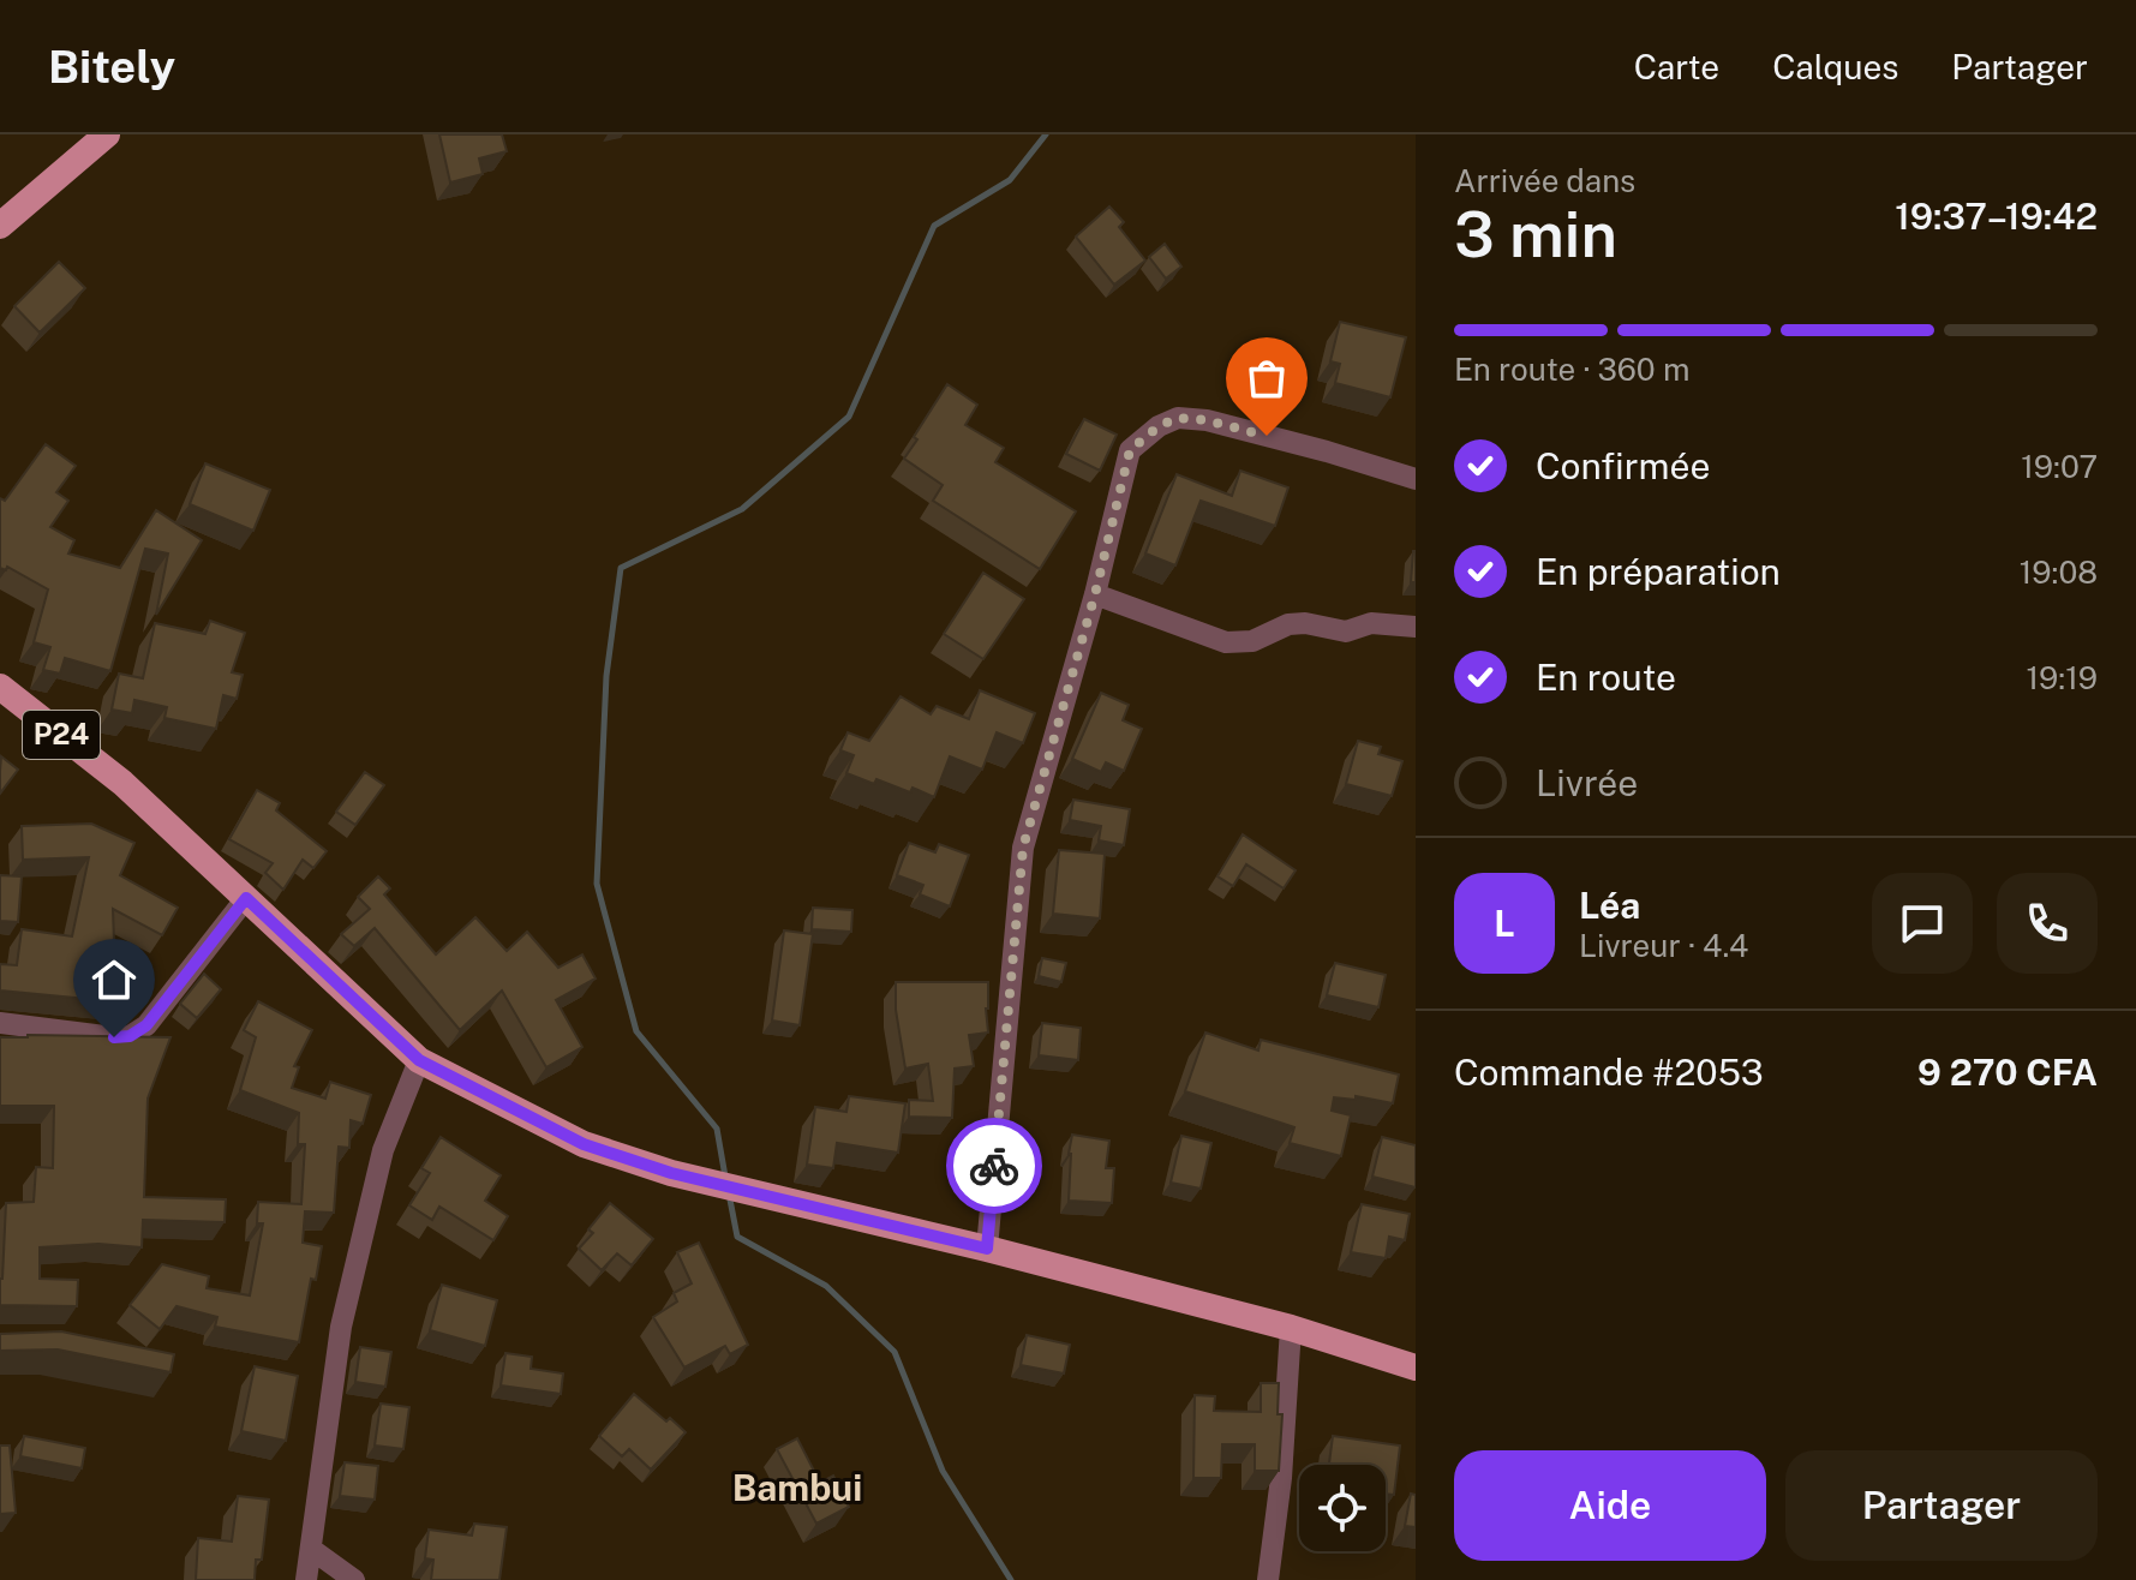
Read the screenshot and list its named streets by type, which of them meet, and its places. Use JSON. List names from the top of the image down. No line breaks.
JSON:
{"streets":{"main road":["P24"]},"districts":["Bambui"],"page":{"header":"Bitely","nav":["Carte","Calques","Partager"],"heading":["3 min","Arrivée dans","19:37–19:42"],"panel":["Léa","Livreur · 4.4","Commande #2053","9 270 CFA"],"bar":"En route · 360 m","list":[["Confirmée","19:07"],["En préparation","19:08"],["En route","19:19"],"Livrée"],"round":"L","buttons":["Aide","Partager"]}}
